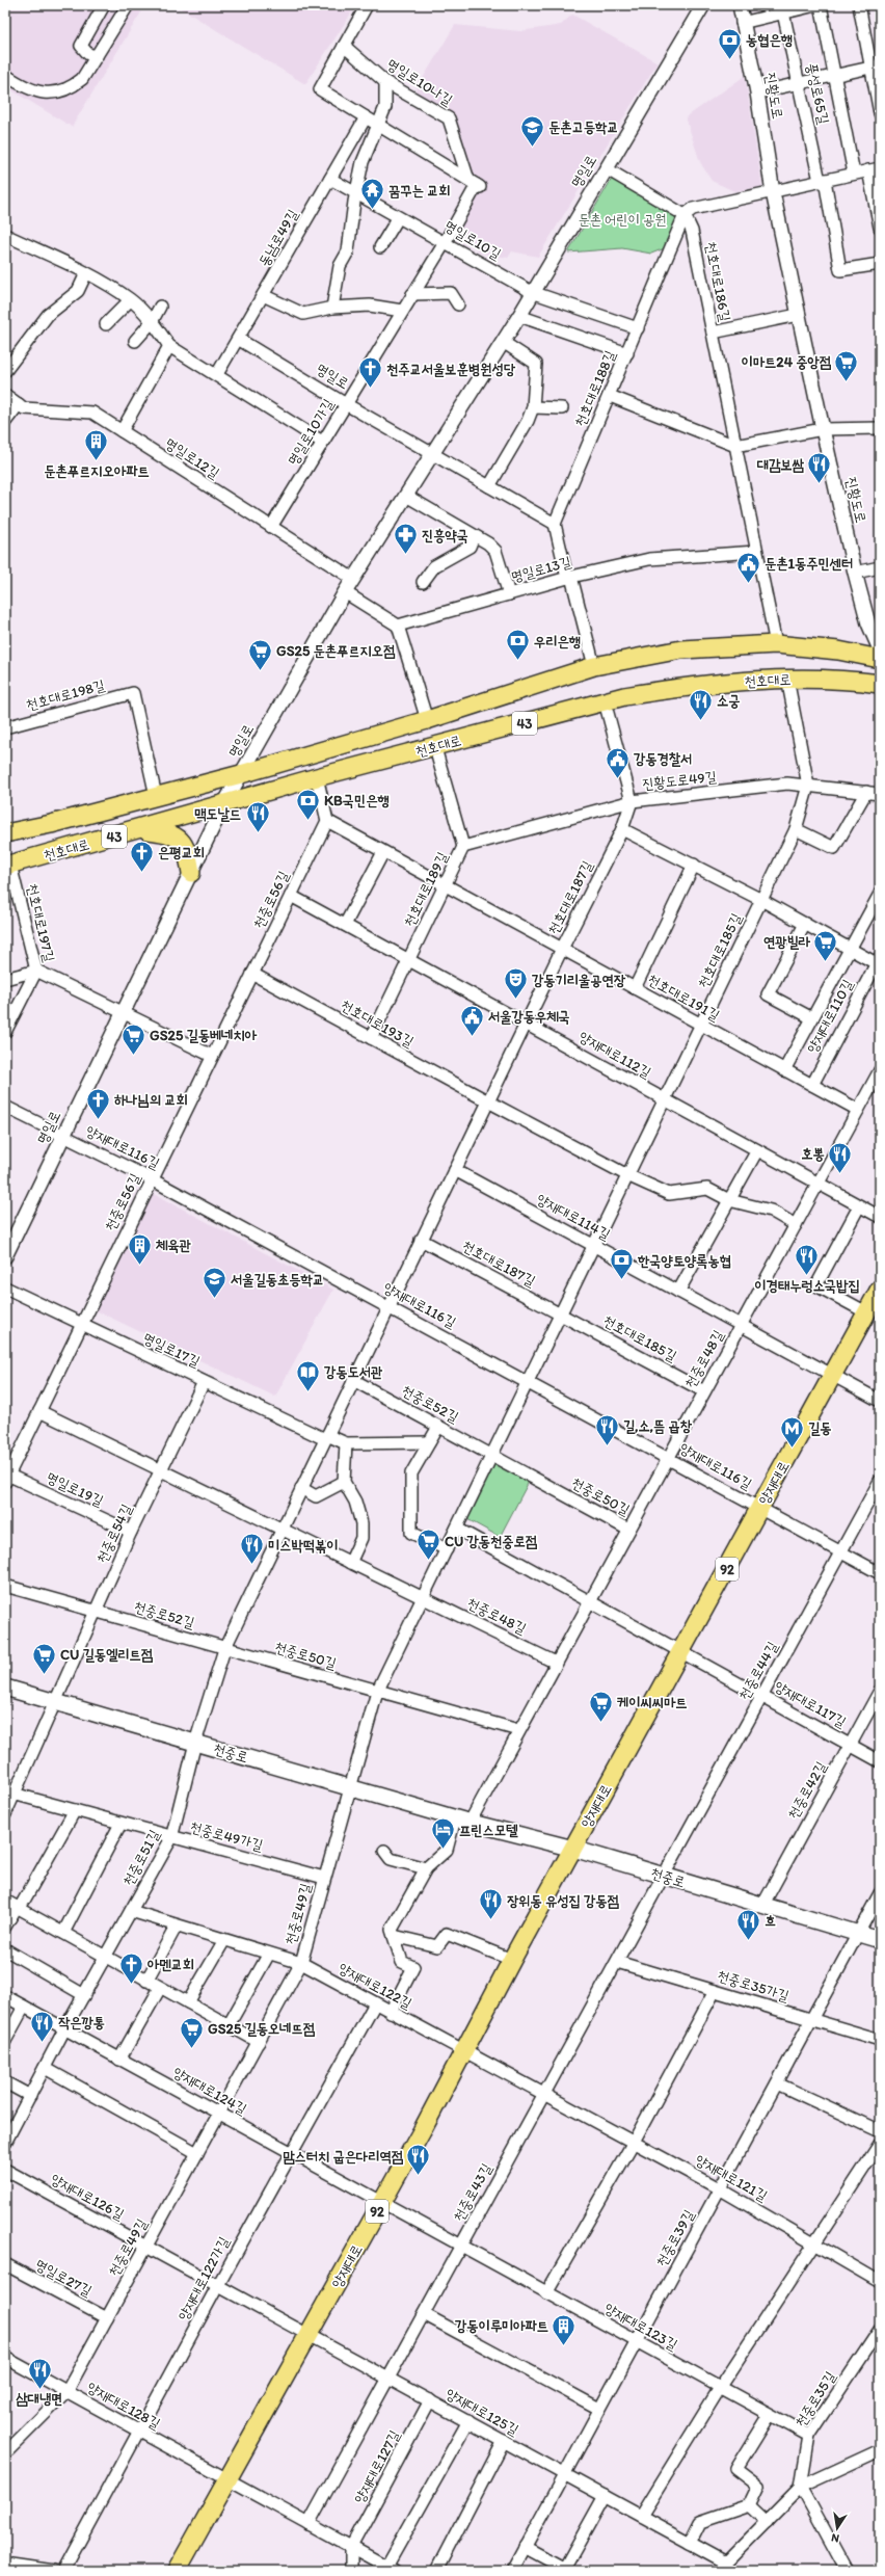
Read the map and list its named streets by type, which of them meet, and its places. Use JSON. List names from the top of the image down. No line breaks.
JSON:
{"streets":{"main road":["천호대로","43","양재대로","92","천중로"],"street":["명일로10나길","풍성로65길","진황도로","명일로","동남로49길","명일로10길","천호대로186길","천호대로188길","명일로10가길","명일로12길","명일로13길","천호대로198길","진황도로49길","천호대로189길","천호대로187길","천중로56길","천호대로197길","천호대로185길","천호대로191길","양재대로110길","천호대로193길","양재대로112길","양재대로116길","양재대로114길","명일로17길","천중로48길","천중로52길","명일로19길","천중로50길","천중로54길","천중로44길","양재대로117길","천중로42길","천중로49가길","천중로51길","천중로49길","양재대로122길","천중로35가길","양재대로124길","양재대로121길","천중로43길","양재대로126길","천중로39길","명일로27길","양재대로122가길","양재대로123길","천중로35길","양재대로128길","양재대로125길","양재대로127길"]},"crossings":[["명일로","동남로49길"],["명일로","명일로10길"],["명일로","천호대로188길"],["명일로","명일로10가길"],["명일로","명일로12길"],["명일로","천호대로"],["명일로","양재대로116길"],["동남로49길","명일로10길"],["명일로10길","명일로10가길"],["천호대로186길","천호대로188길"],["천호대로186길","명일로13길"],["천호대로186길","천호대로"],["명일로10가길","명일로12길"],["천호대로","천호대로198길"],["천호대로","천호대로189길"],["천호대로","천호대로197길"],["천호대로","천호대로185길"],["진황도로49길","천호대로189길"],["진황도로49길","천호대로187길"],["진황도로49길","천호대로185길"],["천호대로189길","천호대로191길"],["천호대로189길","천호대로193길"],["천호대로189길","양재대로112길"],["천호대로187길","천호대로185길"],["천호대로187길","천호대로191길"],["천호대로187길","양재대로110길"],["천호대로187길","천호대로193길"],["천호대로187길","양재대로112길"],["천호대로187길","양재대로116길"],["천호대로187길","양재대로114길"],["천중로56길","천호대로191길"],["천중로56길","천호대로193길"],["천중로56길","양재대로112길"],["천중로56길","양재대로116길"],["천중로56길","명일로17길"],["천중로56길","명일로19길"],["천호대로185길","천호대로191길"],["천호대로185길","양재대로110길"],["천호대로185길","양재대로112길"],["천호대로185길","양재대로116길"],["천호대로185길","양재대로114길"],["천호대로185길","천중로48길"],["천호대로191길","양재대로110길"],["천호대로191길","천중로48길"],["양재대로112길","천중로48길"],["양재대로116길","천중로48길"],["양재대로116길","양재대로"],["양재대로116길","천중로44길"],["양재대로114길","천중로48길"],["양재대로114길","양재대로"],["명일로17길","천중로54길"],["천중로48길","천중로50길"],["천중로48길","천중로"],["천중로52길","천중로50길"],["천중로52길","천중로54길"],["양재대로","양재대로117길"],["양재대로","천중로"],["양재대로","양재대로122길"],["양재대로","양재대로124길"],["양재대로","양재대로121길"],["양재대로","양재대로126길"],["양재대로","양재대로123길"],["양재대로","양재대로128길"],["양재대로","양재대로125길"],["명일로19길","천중로54길"],["천중로54길","천중로"],["천중로54길","천중로49가길"],["천중로44길","양재대로117길"],["천중로44길","천중로"],["천중로44길","천중로43길"],["양재대로117길","천중로42길"],["천중로","천중로42길"],["천중로","천중로51길"],["천중로","천중로49길"],["천중로","천중로43길"],["천중로","천중로39길"],["천중로49가길","천중로51길"],["천중로49가길","천중로49길"],["천중로51길","양재대로122길"],["천중로51길","양재대로124길"],["천중로49길","양재대로122길"],["천중로49길","양재대로124길"],["천중로49길","양재대로126길"],["천중로49길","명일로27길"],["천중로49길","양재대로128길"],["양재대로122길","양재대로121길"],["양재대로122길","양재대로122가길"],["천중로35가길","천중로43길"],["천중로35가길","천중로39길"],["양재대로124길","양재대로122가길"],["양재대로124길","양재대로123길"],["양재대로121길","천중로43길"],["양재대로121길","천중로39길"],["천중로43길","양재대로123길"],["천중로43길","양재대로125길"],["양재대로126길","양재대로122가길"],["양재대로126길","양재대로125길"],["천중로39길","양재대로123길"],["천중로39길","양재대로125길"],["양재대로122가길","양재대로128길"],["양재대로123길","천중로35길"],["양재대로125길","양재대로127길"]],"parks":["둔촌 어린이 공원"],"places":{"bank":["농협은행","우리은행","KB국민은행","한국양토양록농협"],"school or university":["둔촌고등학교","서울길동초등학교"],"temple":["꿈꾸는 교회"],"supermarket":["이마트24 중앙점","GS25 둔촌푸르지오점","연광빌라","GS25 길동베네치아","CU 강동천중로점","CU 길동엘리트점","케이씨씨마트","GS25 길동오네뜨점"],"church":["천주교서울보훈병원성당","은평교회","하나님의 교회","아멘교회"],"building":["둔촌푸르지오아파트","체육관","강동이루미아파트"],"restaurant":["대감보쌈","소궁","맥도날드","호뽕","이경태누렁소국밥집","길,소,뜸 곱창","미스박떡볶이","장위동 유성집 강동점","흐","작은깡통","맘스터치 굽은다리역점","삼대냉면"],"pharmacy":["진흥약국"],"public building":["둔촌1동주민센터","강동경찰서","서울강동우체국"],"theatre":["강동기리울공연장"],"library":["강동도서관"],"metro station":["길동"],"hotel":["프린스모텔"]},"north":"bottom"}
